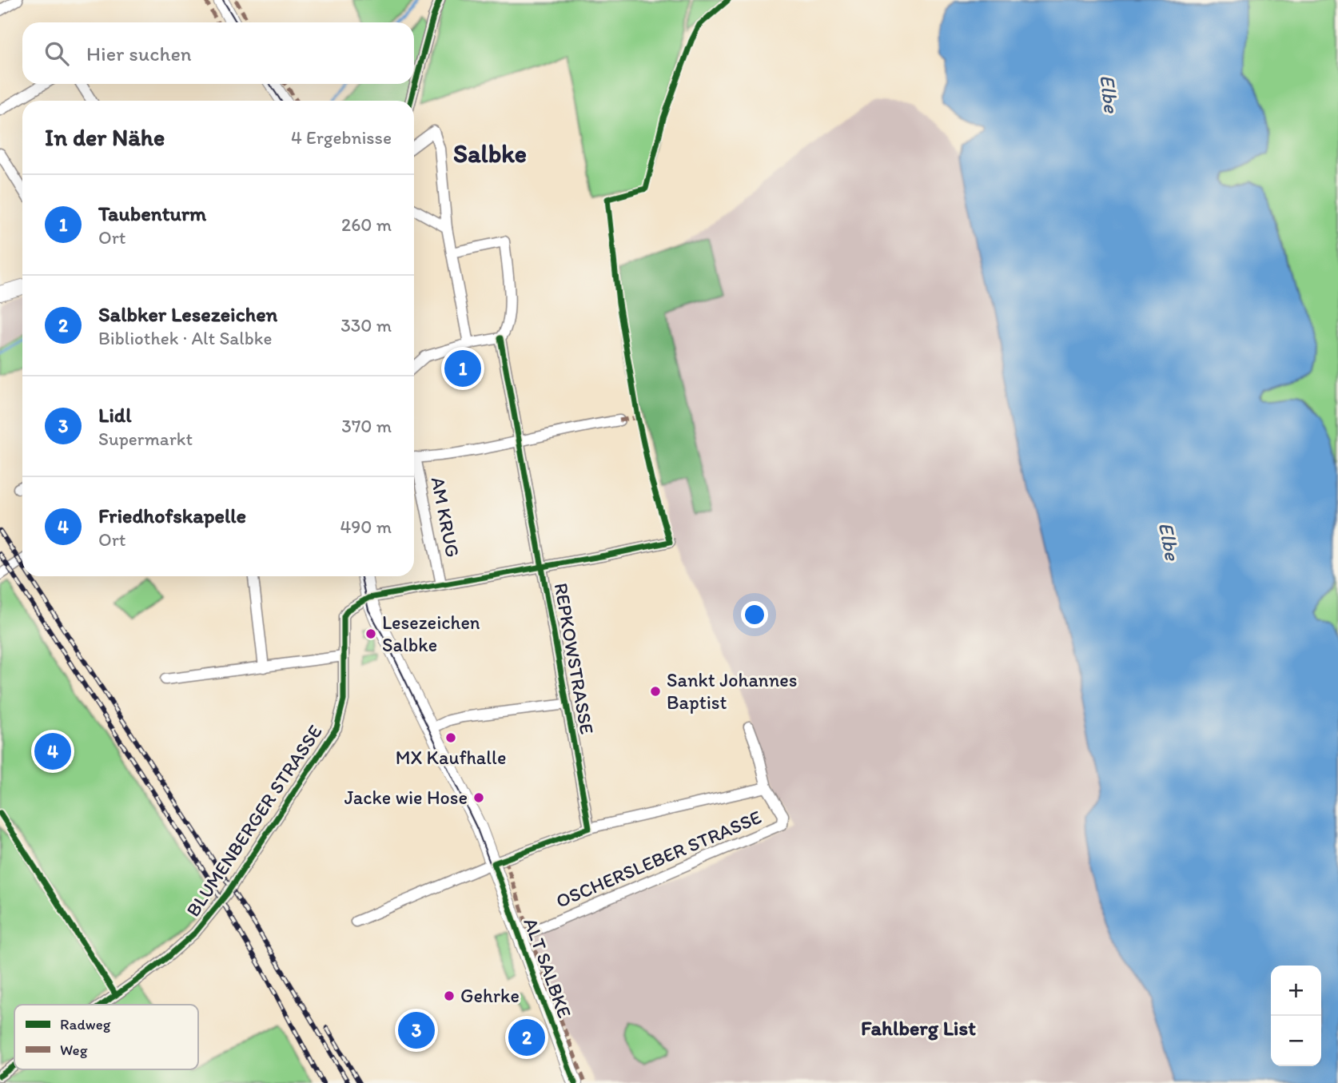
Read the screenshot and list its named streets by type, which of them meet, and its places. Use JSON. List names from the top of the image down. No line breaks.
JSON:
{"streets":{"main road":["ALT SALBKE"],"street":["AM KRUG","REPKOWSTRASSE","BLUMENBERGER STRASSE","OSCHERSLEBER STRASSE"]},"crossings":[["BLUMENBERGER STRASSE","ALT SALBKE"],["OSCHERSLEBER STRASSE","ALT SALBKE"]],"districts":["Salbke","Fahlberg List"],"water":["Elbe"],"places":["Lesezeichen Salbke","Sankt Johannes Baptist","MX Kaufhalle","Jacke wie Hose","Gehrke"],"legend":["Radweg","Weg"],"page":{"search":"Hier suchen","heading":["In der Nähe","4 Ergebnisse"],"list":[{"mark":"1","name":"Taubenturm","note":"Ort","value":"260 m"},{"mark":"2","name":"Salbker Lesezeichen","note":"Bibliothek · Alt Salbke","value":"330 m"},{"mark":"3","name":"Lidl","note":"Supermarkt","value":"370 m"},{"mark":"4","name":"Friedhofskapelle","note":"Ort","value":"490 m"}],"pins":["1","4","3","2"],"map_buttons":["+","−"]}}
